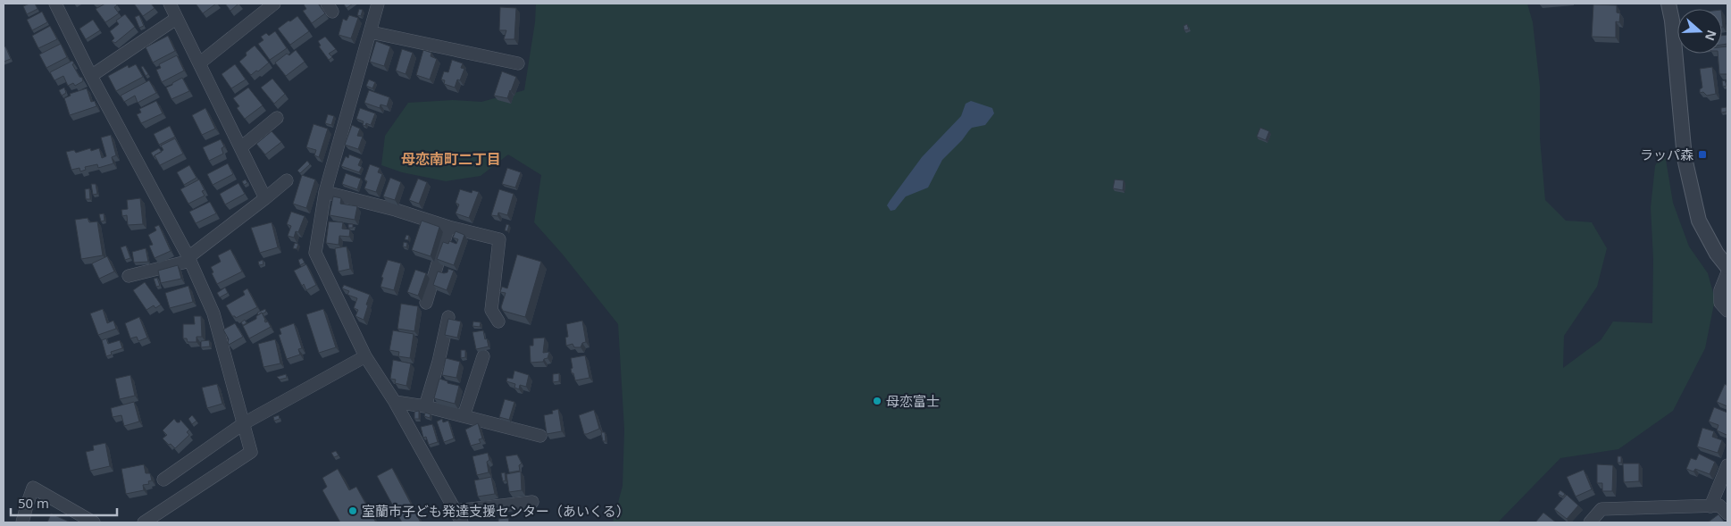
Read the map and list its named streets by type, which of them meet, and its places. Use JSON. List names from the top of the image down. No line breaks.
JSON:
{"districts":["母恋南町二丁目"],"places":{"transit":["ラッパ森"],"other":["母恋富士","室蘭市子ども発達支援センター（あいくる）"]},"scale_bar":"50 m","north":"right"}
